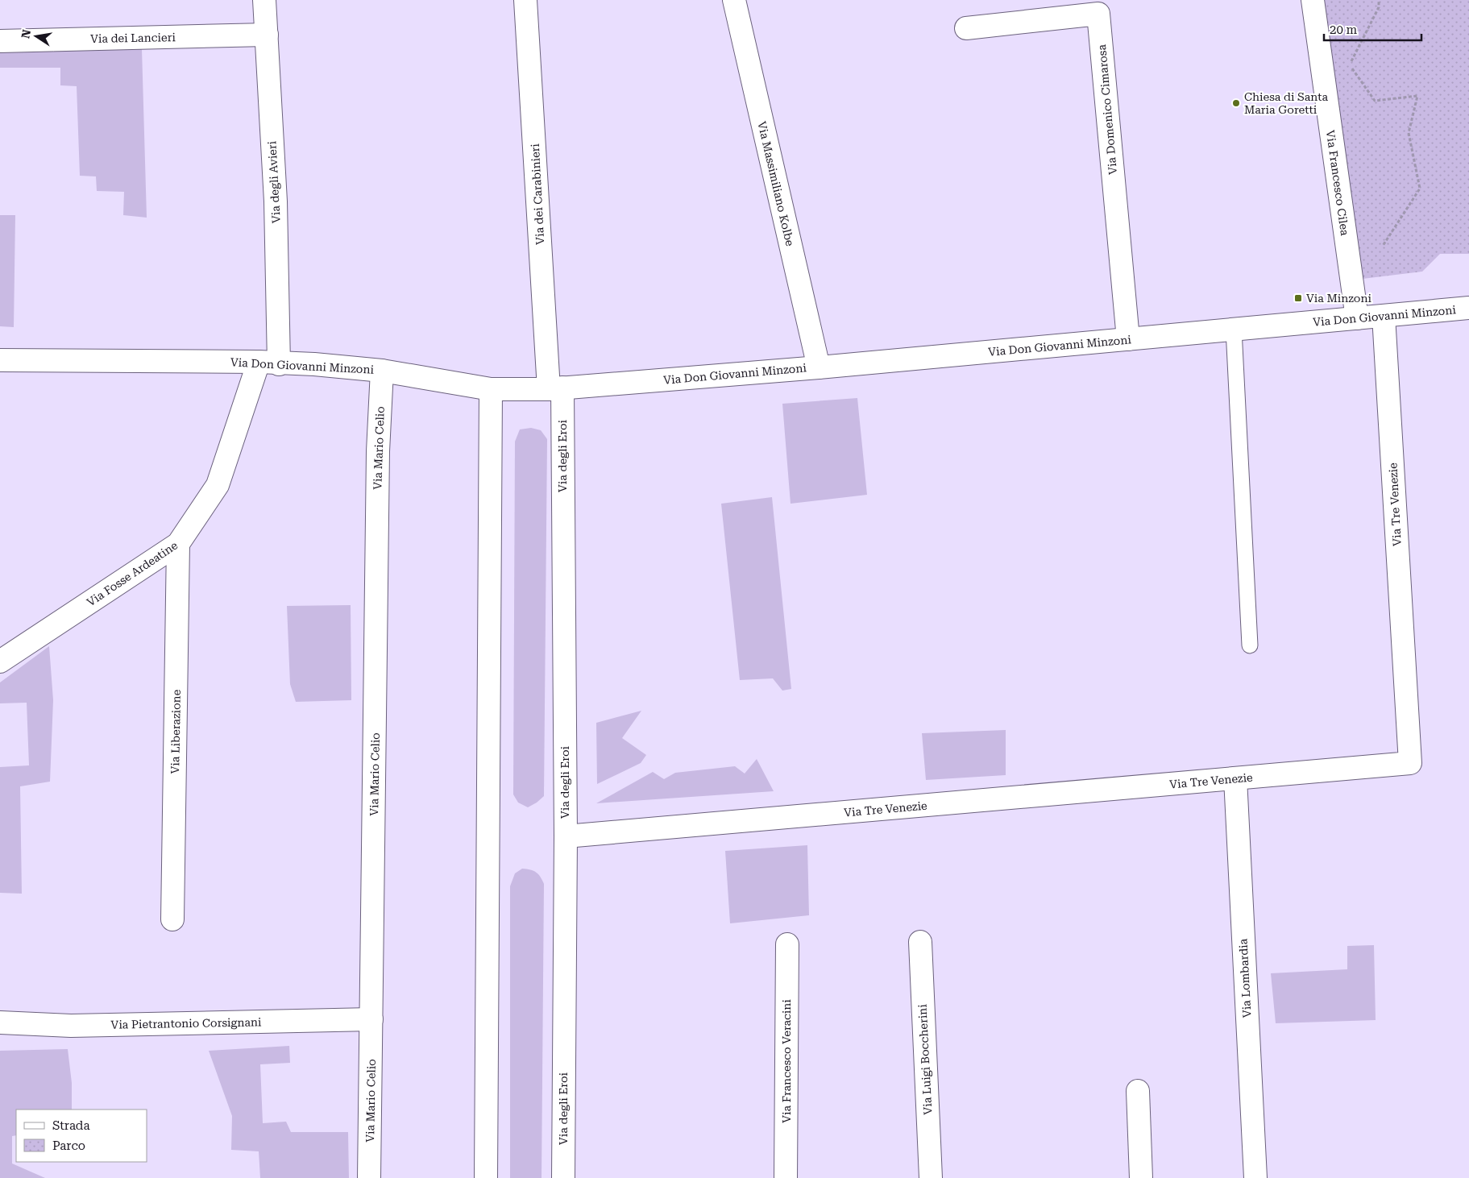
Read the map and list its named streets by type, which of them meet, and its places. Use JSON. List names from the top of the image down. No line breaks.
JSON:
{"streets":{"street":["Via dei Lancieri","Via Domenico Cimarosa","Via degli Avieri","Via Francesco Cilea","Via Massimiliano Kolbe","Via dei Carabinieri","Via Don Giovanni Minzoni","Via Mario Celio","Via degli Eroi","Via Tre Venezie","Via Fosse Ardeatine","Via Liberazione","Via Lombardia","Via Pietrantonio Corsignani","Via Luigi Boccherini","Via Francesco Veracini"]},"crossings":[["Via dei Lancieri","Via degli Avieri"],["Via Domenico Cimarosa","Via Don Giovanni Minzoni"],["Via degli Avieri","Via Don Giovanni Minzoni"],["Via degli Avieri","Via Fosse Ardeatine"],["Via Francesco Cilea","Via Don Giovanni Minzoni"],["Via Massimiliano Kolbe","Via Don Giovanni Minzoni"],["Via dei Carabinieri","Via Don Giovanni Minzoni"],["Via dei Carabinieri","Via degli Eroi"],["Via Don Giovanni Minzoni","Via Mario Celio"],["Via Don Giovanni Minzoni","Via degli Eroi"],["Via Don Giovanni Minzoni","Via Tre Venezie"],["Via Don Giovanni Minzoni","Via Fosse Ardeatine"],["Via Mario Celio","Via Pietrantonio Corsignani"],["Via degli Eroi","Via Tre Venezie"],["Via Tre Venezie","Via Lombardia"],["Via Fosse Ardeatine","Via Liberazione"]],"places":{"other":["Chiesa di Santa Maria Goretti"],"transit":["Via Minzoni"]},"legend":["Strada","Parco"],"scale_bar":"20 m","north":"left"}
